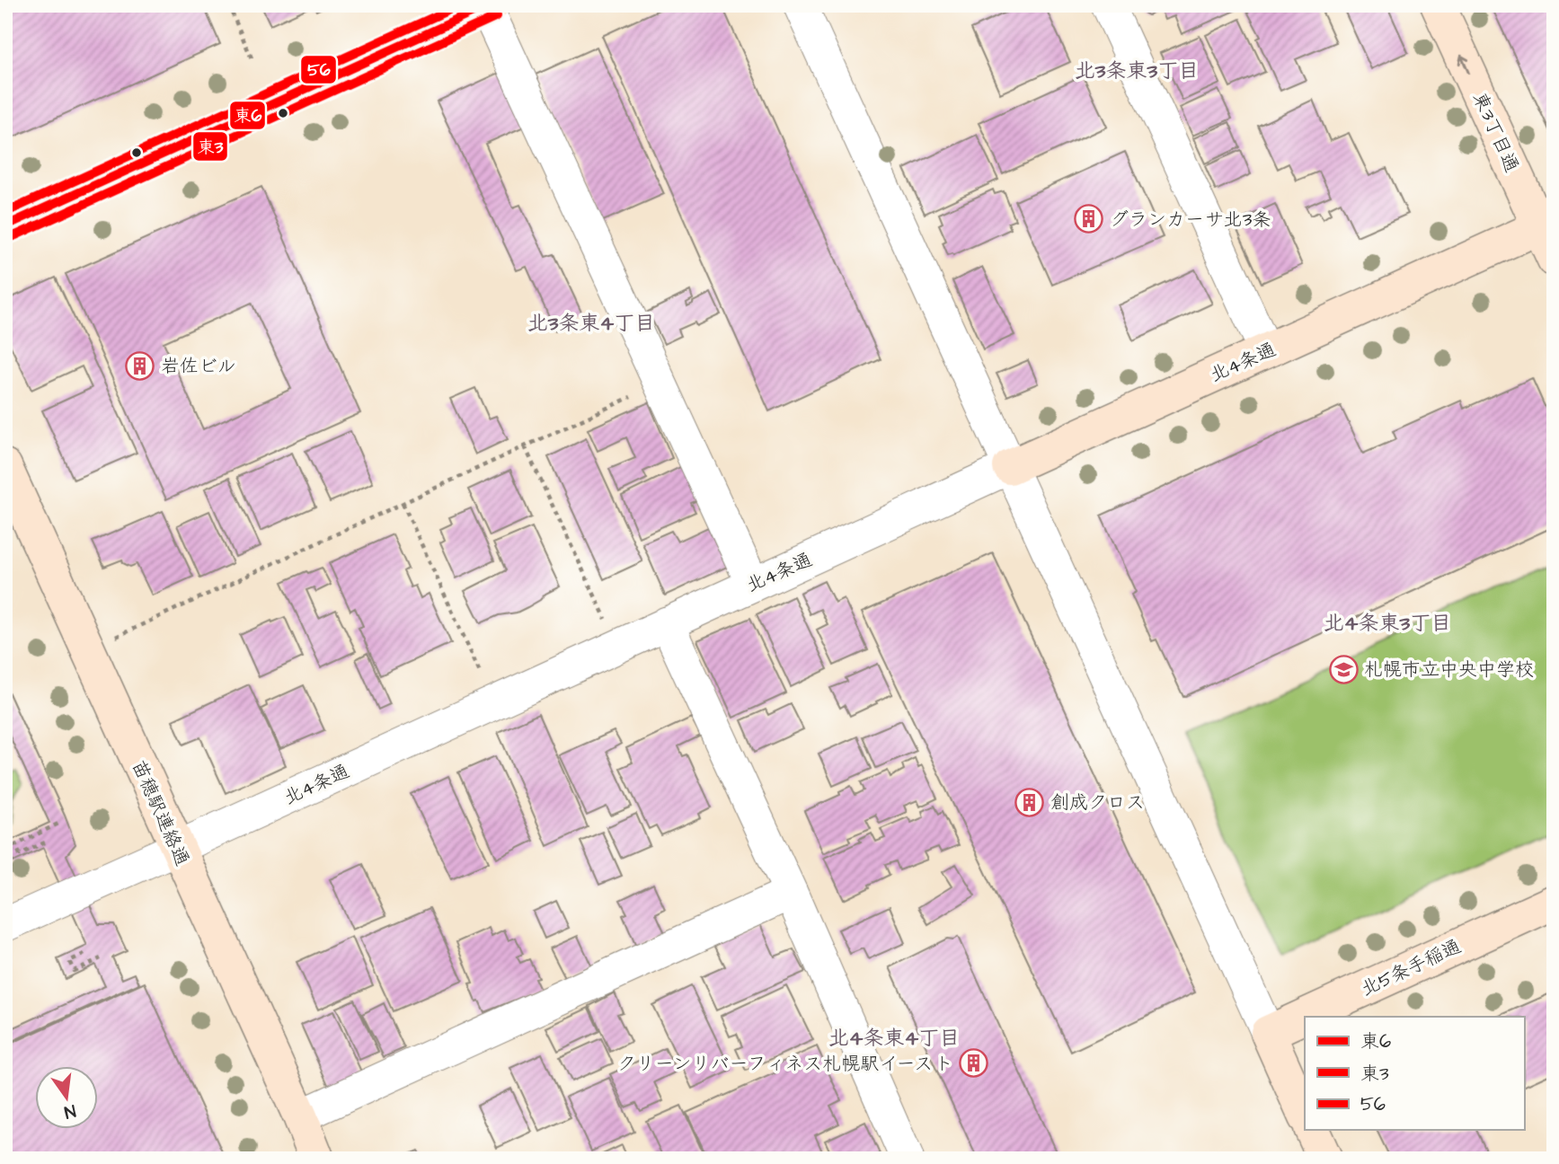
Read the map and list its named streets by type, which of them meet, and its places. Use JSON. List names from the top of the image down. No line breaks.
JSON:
{"streets":{"street":["東3丁目通","北4条通","苗穂駅連絡通","北5条手稲通"]},"crossings":[["東3丁目通","北4条通"],["北4条通","苗穂駅連絡通"]],"districts":["北3条東3丁目","北3条東4丁目","北4条東3丁目","北4条東4丁目"],"places":{"building":["グランカーサ北3条","岩佐ビル","創成クロス","クリーンリバーフィネス札幌駅イースト"],"school or university":["札幌市立中央中学校"]},"lines":["transit line 東6","transit line 56","transit line 東3"],"legend":["東6","東3","56"],"north":"bottom"}
